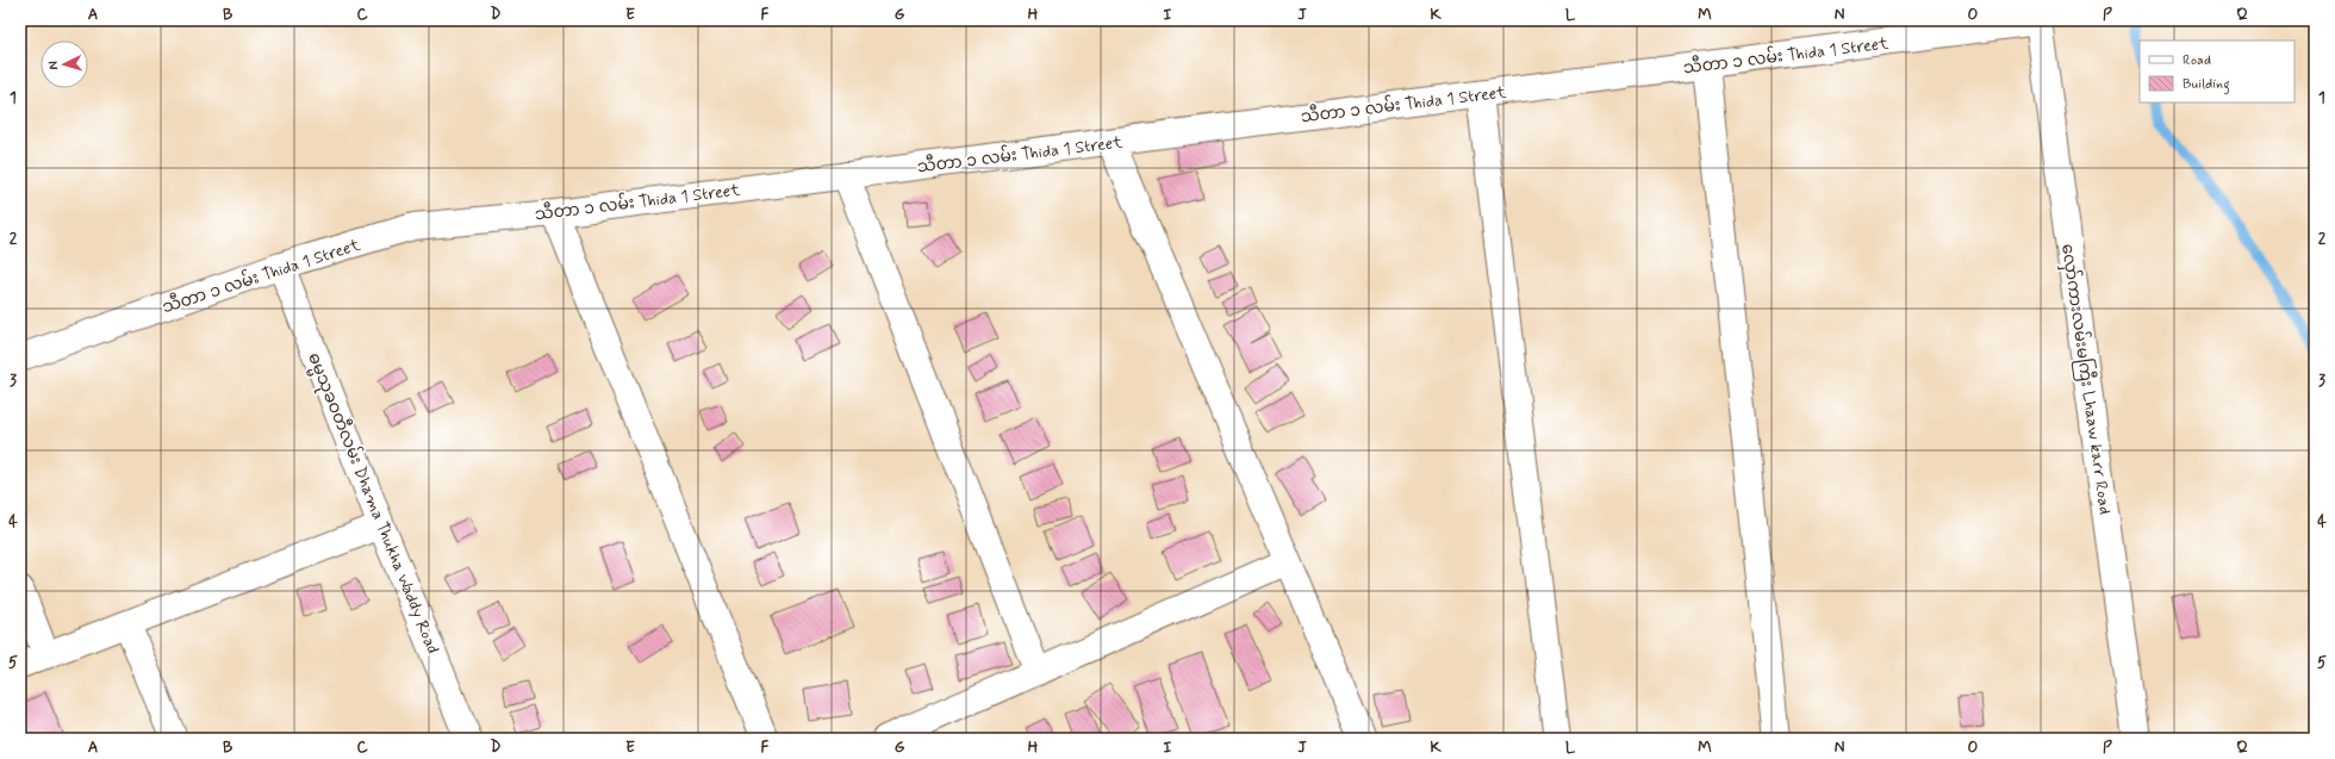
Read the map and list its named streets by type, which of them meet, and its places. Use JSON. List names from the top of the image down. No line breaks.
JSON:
{"streets":{"street":["သီတာ ၁ လမ်း Thida 1 Street","လှော်ကားလမ်းမကြီး Lhaaw karr Road","ဓမ္မသုခဝတီလမ်း Dhama Thukha Waddy Road"]},"crossings":[["သီတာ ၁ လမ်း Thida 1 Street","လှော်ကားလမ်းမကြီး Lhaaw karr Road"],["သီတာ ၁ လမ်း Thida 1 Street","ဓမ္မသုခဝတီလမ်း Dhama Thukha Waddy Road"]],"legend":["Road","Building"],"north":"left","grid":{"columns":["A","B","C","D","E","F","G","H","I","J","K","L","M","N","O","P","Q"],"rows":["1","2","3","4","5"]}}
